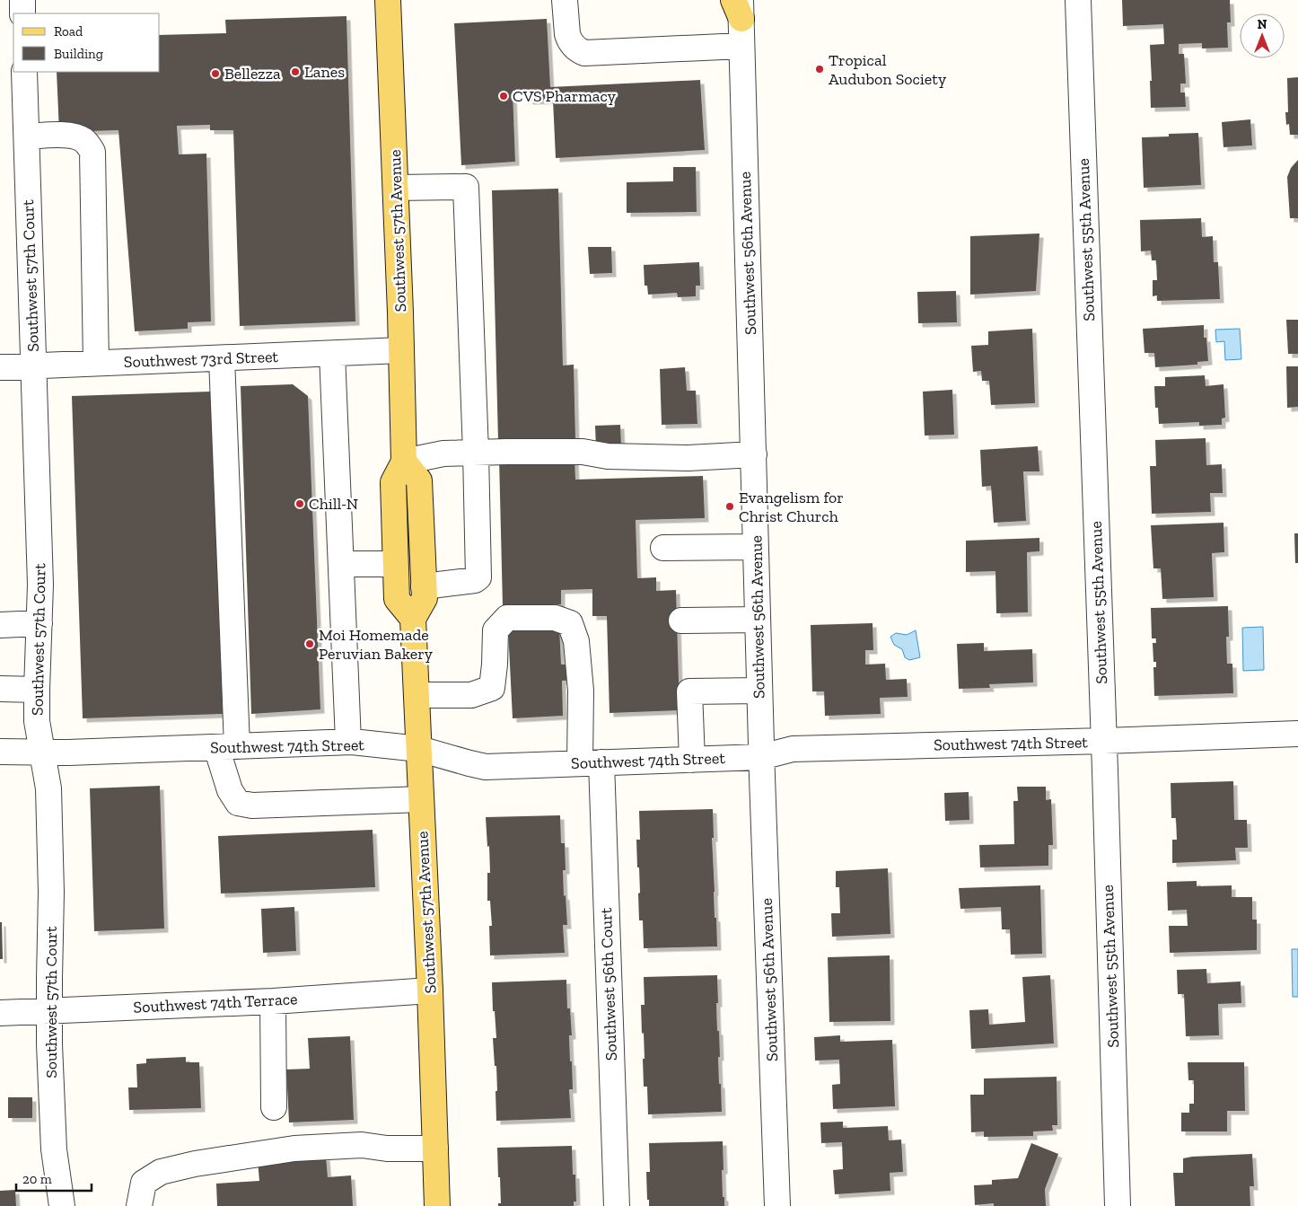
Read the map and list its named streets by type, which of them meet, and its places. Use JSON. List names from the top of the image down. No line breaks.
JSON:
{"streets":{"main road":["Southwest 57th Avenue"],"street":["Southwest 55th Avenue","Southwest 56th Avenue","Southwest 57th Court","Southwest 73rd Street","Southwest 74th Street","Southwest 56th Court","Southwest 74th Terrace"]},"crossings":[["Southwest 57th Avenue","Southwest 73rd Street"],["Southwest 57th Avenue","Southwest 74th Street"],["Southwest 57th Avenue","Southwest 56th Court"],["Southwest 57th Avenue","Southwest 74th Terrace"],["Southwest 55th Avenue","Southwest 74th Street"],["Southwest 56th Avenue","Southwest 74th Street"],["Southwest 57th Court","Southwest 73rd Street"],["Southwest 57th Court","Southwest 74th Street"],["Southwest 57th Court","Southwest 74th Terrace"],["Southwest 74th Street","Southwest 56th Court"]],"places":["Tropical Audubon Society","Lanes","Bellezza","CVS Pharmacy","Chill-N","Evangelism for Christ Church","Moi Homemade Peruvian Bakery"],"legend":["Road","Building"],"scale_bar":"20 m","north":"top"}
